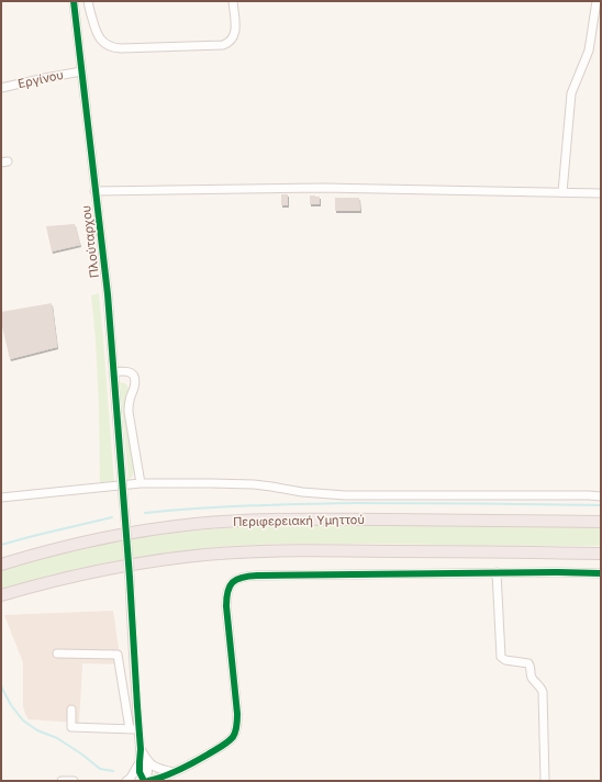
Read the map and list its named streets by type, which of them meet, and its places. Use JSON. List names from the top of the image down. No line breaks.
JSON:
{"streets":{"highway":["Περιφερειακή Υμηττού"],"street":["Εργίνου","Πλούταρχου"]},"crossings":[["Εργίνου","Πλούταρχου"]]}
